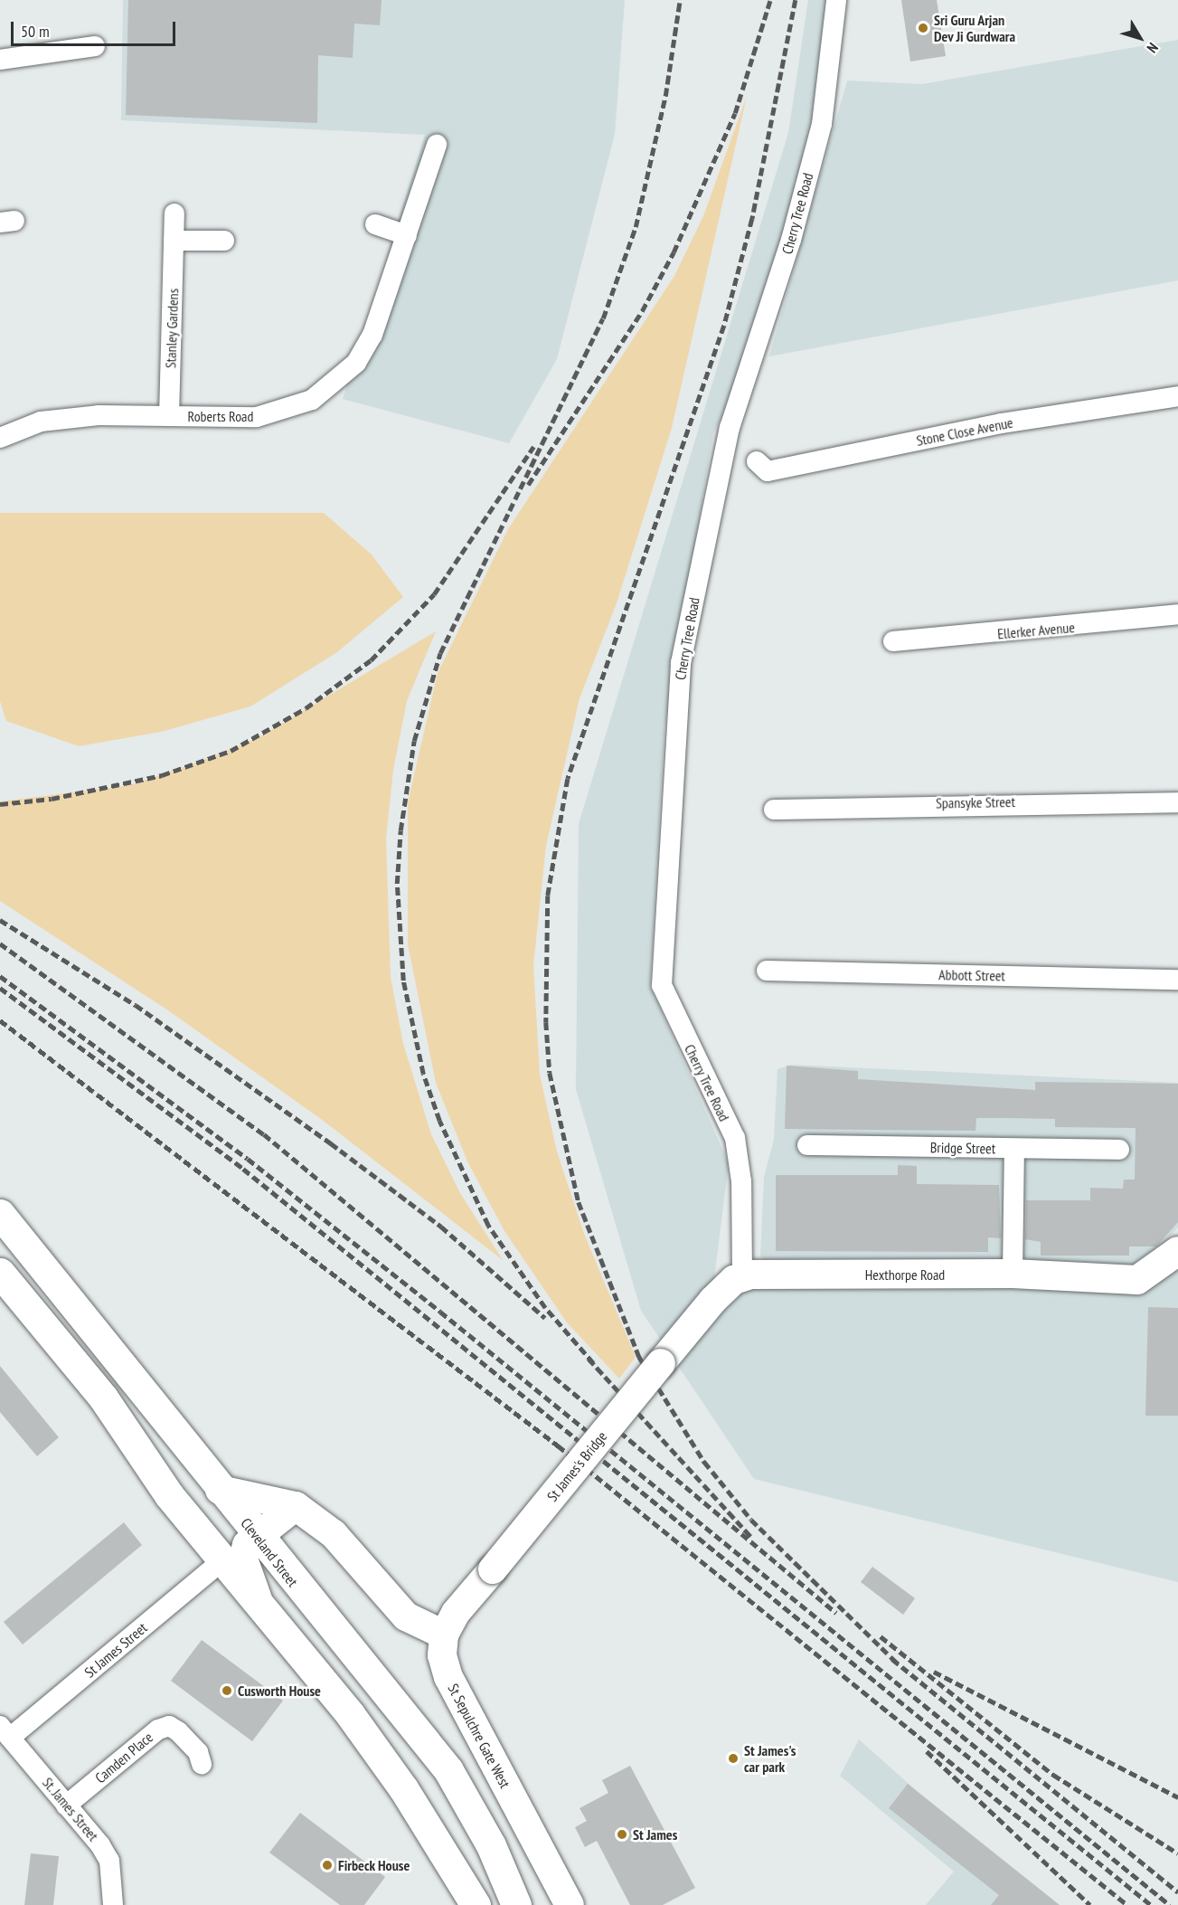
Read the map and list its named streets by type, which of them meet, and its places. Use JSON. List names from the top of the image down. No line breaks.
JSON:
{"streets":{"highway":["Cleveland Street"],"street":["Cherry Tree Road","Stanley Gardens","Roberts Road","Stone Close Avenue","Ellerker Avenue","Spansyke Street","Abbott Street","Bridge Street","Hexthorpe Road","St James's Bridge","St James Street","St Sepulchre Gate West","Camden Place","St. James Street"]},"crossings":[["Cherry Tree Road","Hexthorpe Road"],["Cherry Tree Road","St James's Bridge"],["Stanley Gardens","Roberts Road"],["Hexthorpe Road","St James's Bridge"],["St James's Bridge","St Sepulchre Gate West"],["St James Street","St. James Street"],["Camden Place","St. James Street"]],"places":["Sri Guru Arjan Dev Ji Gurdwara","Cusworth House","St James's car park","St James","Firbeck House"],"scale_bar":"50 m","north":"bottom right"}
